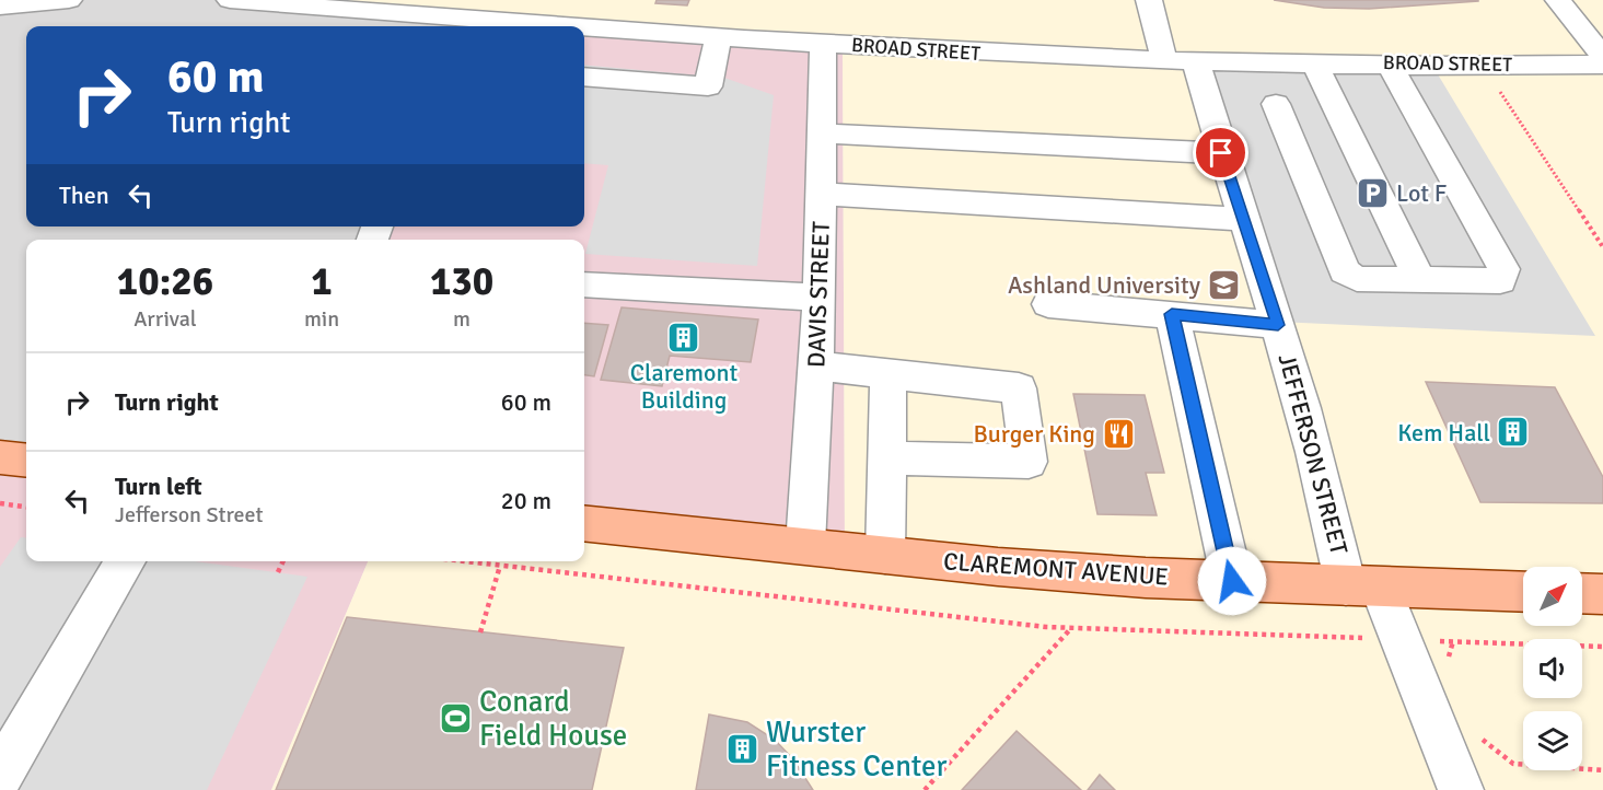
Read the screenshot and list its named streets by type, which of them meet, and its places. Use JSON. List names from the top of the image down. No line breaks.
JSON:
{"streets":{"main road":["CLAREMONT AVENUE"],"street":["BROAD STREET","DAVIS STREET","JEFFERSON STREET"]},"crossings":[["BROAD STREET","DAVIS STREET"],["BROAD STREET","JEFFERSON STREET"],["DAVIS STREET","CLAREMONT AVENUE"],["JEFFERSON STREET","CLAREMONT AVENUE"]],"places":{"parking":["Lot F"],"school or university":["Ashland University"],"building":["Claremont Building","Kem Hall","Wurster Fitness Center"],"restaurant":["Burger King"],"sports":["Conard Field House"]},"north":"top right","page":{"turn":["60 m","Turn right"],"then":"Then","eta":["10:26","Arrival","1","min","130","m"],"list":[{"name":"Turn right","value":"60 m"},{"name":"Turn left","note":"Jefferson Street","value":"20 m"}]}}
